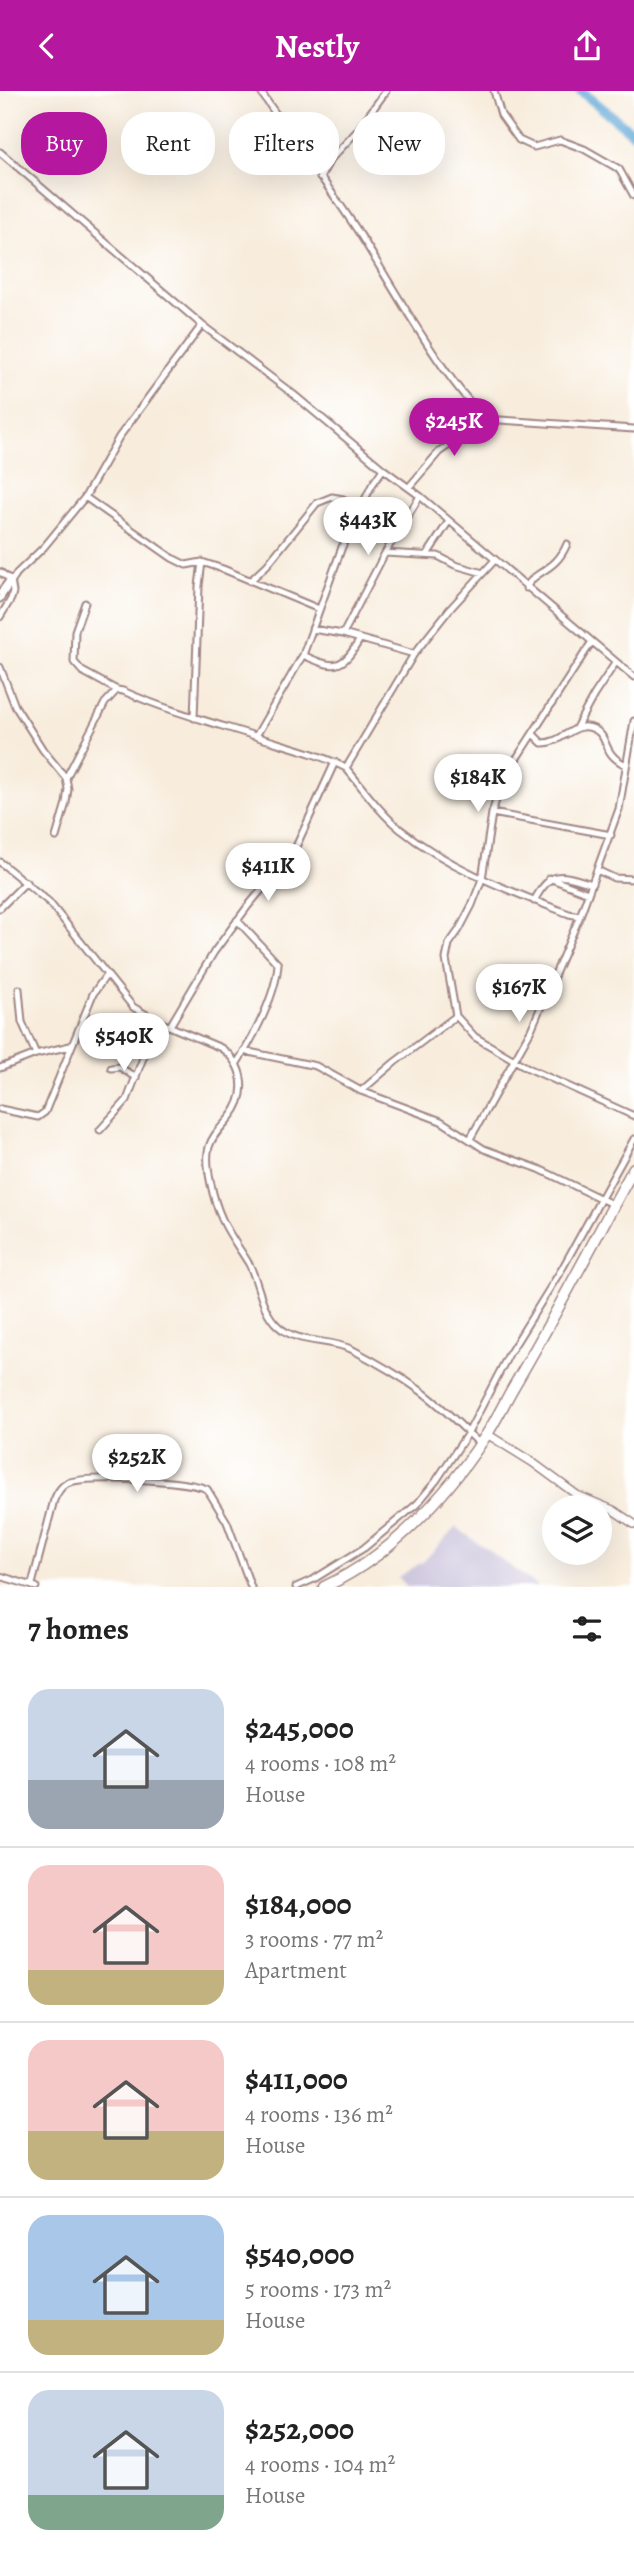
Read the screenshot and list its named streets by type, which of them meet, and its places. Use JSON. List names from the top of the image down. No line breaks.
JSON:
{"page":{"header":"Nestly","chip":["Buy","Rent","Filters","New"],"price":["$245K","$443K","$184K","$411K","$167K","$540K","$252K"],"heading":"7 homes","list":[{"name":"$245,000","note":"4 rooms · 108 m² · House"},{"name":"$184,000","note":"3 rooms · 77 m² · Apartment"},{"name":"$411,000","note":"4 rooms · 136 m² · House"},{"name":"$540,000","note":"5 rooms · 173 m² · House"},{"name":"$252,000","note":"4 rooms · 104 m² · House"}]}}
